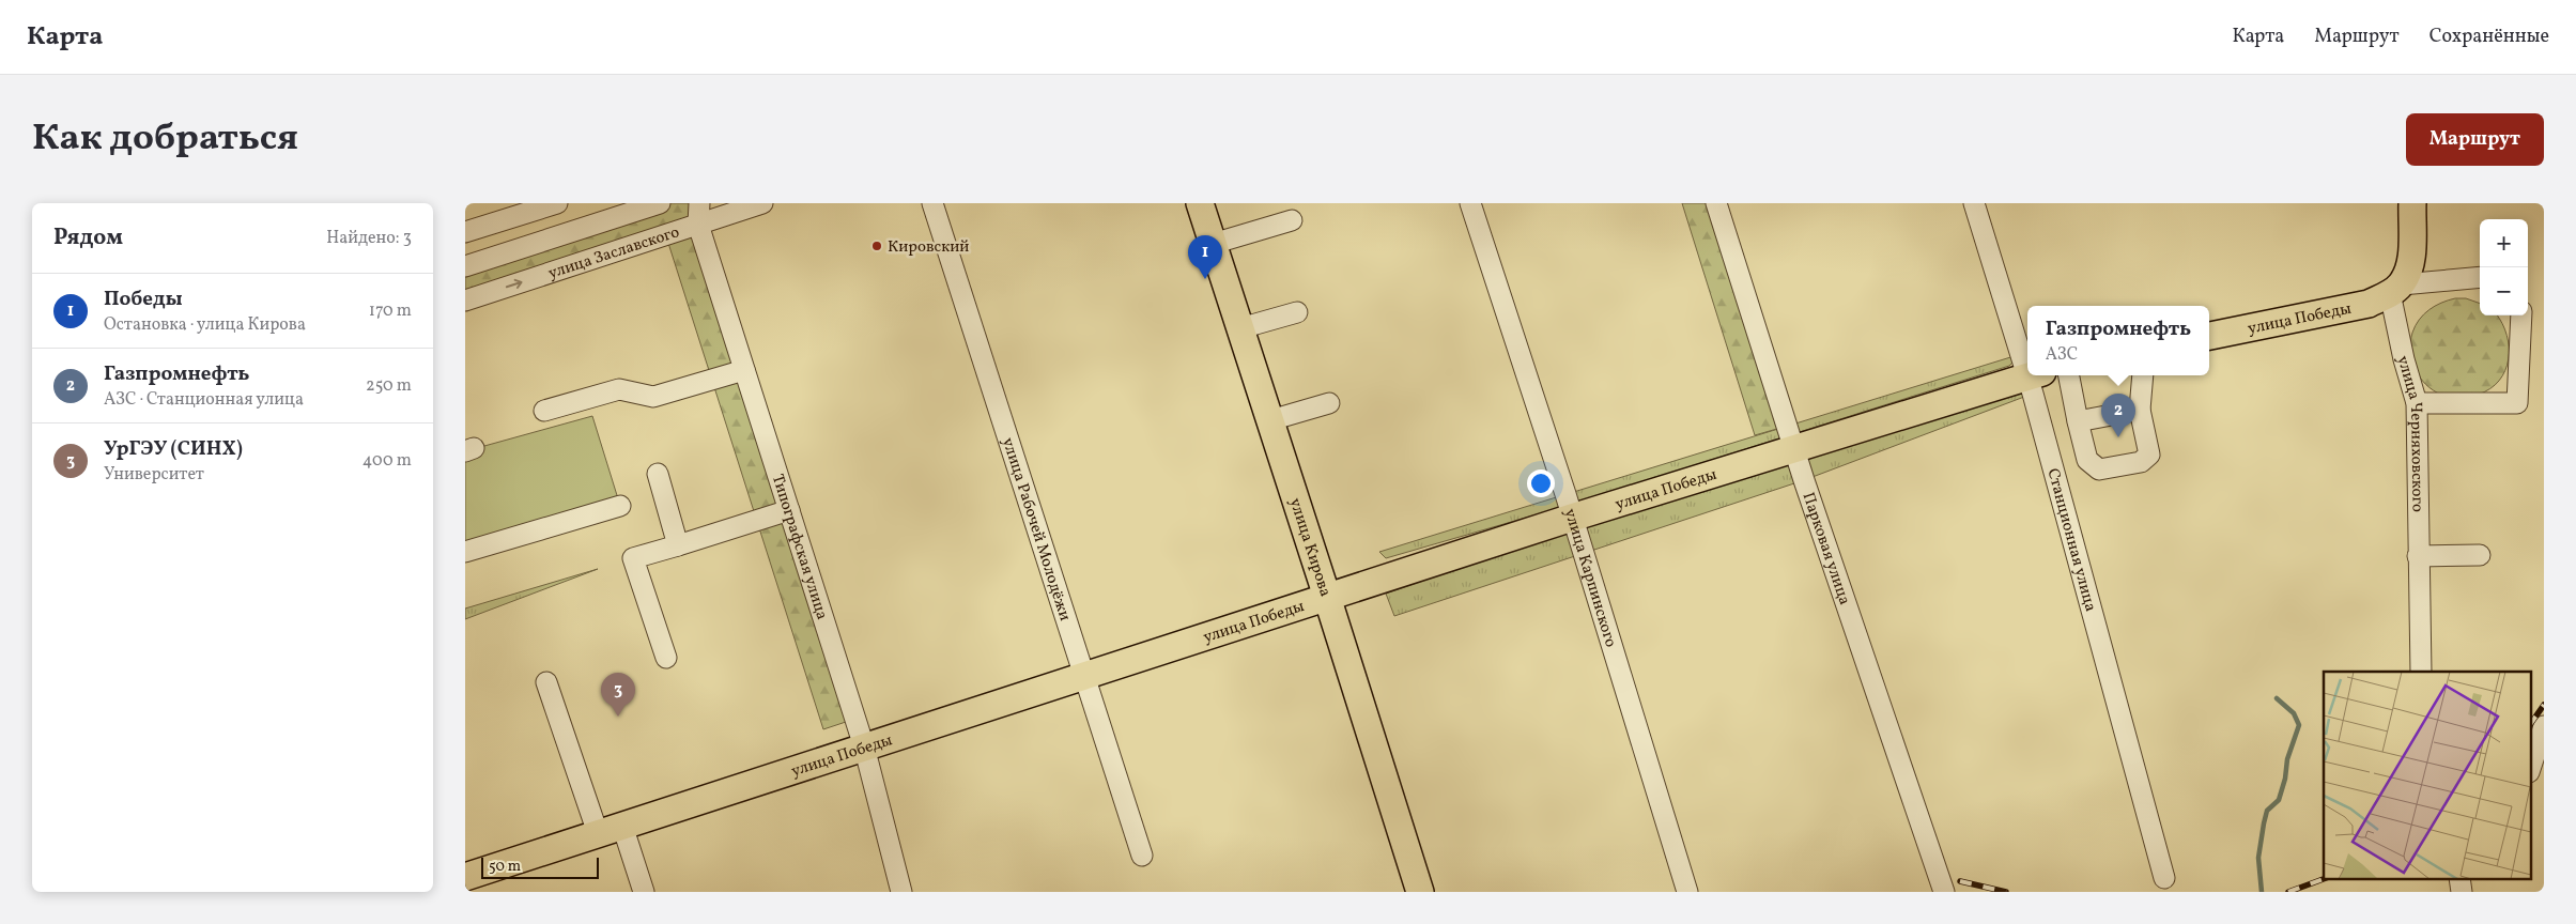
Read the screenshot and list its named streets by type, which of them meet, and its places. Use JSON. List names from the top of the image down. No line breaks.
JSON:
{"streets":{"main road":["улица Победы","улица Кирова"],"street":["улица Заславского","улица Черняховского","улица Рабочей Молодёжи","Станционная улица","Типографская улица","Парковая улица","улица Карпинского"]},"crossings":[["улица Заславского","Типографская улица"],["улица Победы","улица Черняховского"],["улица Победы","улица Рабочей Молодёжи"],["улица Победы","Типографская улица"],["улица Победы","улица Кирова"],["улица Победы","Парковая улица"],["улица Победы","улица Карпинского"]],"places":["Кировский"],"scale_bar":"50 m","page":{"header":"Карта","nav":["Карта","Маршрут","Сохранённые"],"title":"Как добраться","buttons":"Маршрут","heading":["Рядом","Найдено: 3"],"map_buttons":["+","−"],"pins":["1","2","3"],"list":[{"mark":"1","name":"Победы","note":"Остановка · улица Кирова","value":"170 m"},{"mark":"2","name":"Газпромнефть","note":"АЗС · Станционная улица","value":"250 m"},{"mark":"3","name":"УрГЭУ (СИНХ)","note":"Университет","value":"400 m"}],"popup":["Газпромнефть","АЗС"],"scale":"50 m"}}
